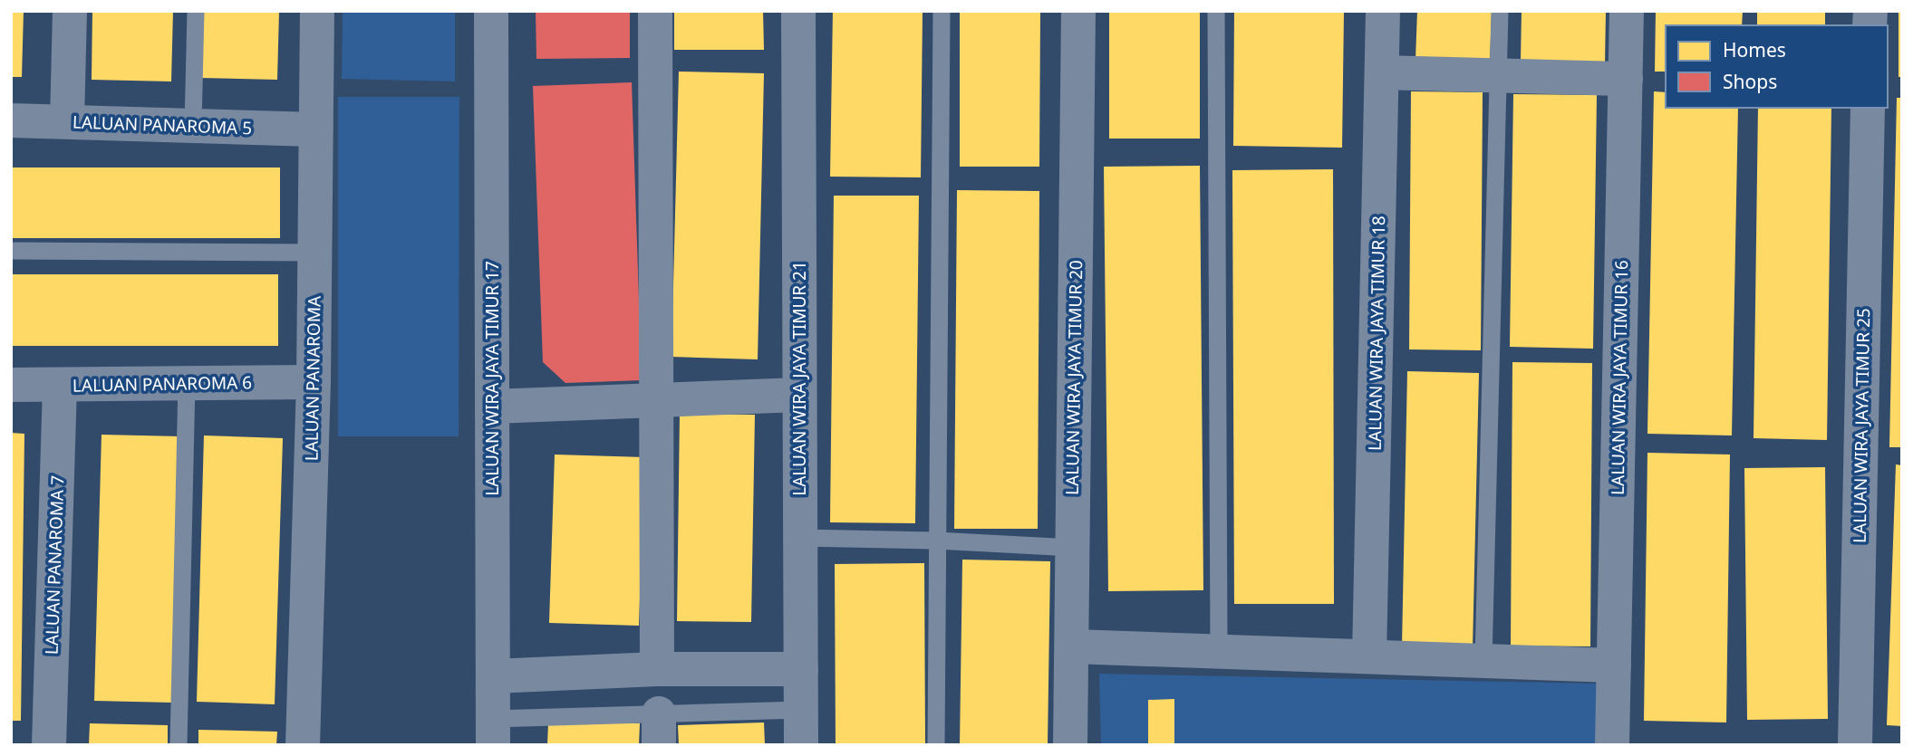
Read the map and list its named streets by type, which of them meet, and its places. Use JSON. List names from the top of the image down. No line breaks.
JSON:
{"streets":{"street":["LALUAN PANAROMA 5","LALUAN WIRA JAYA TIMUR 18","LALUAN WIRA JAYA TIMUR 20","LALUAN WIRA JAYA TIMUR 16","LALUAN PANAROMA","LALUAN WIRA JAYA TIMUR 17","LALUAN WIRA JAYA TIMUR 21","LALUAN PANAROMA 6","LALUAN WIRA JAYA TIMUR 25","LALUAN PANAROMA 7"]},"crossings":[["LALUAN PANAROMA 5","LALUAN PANAROMA"],["LALUAN PANAROMA","LALUAN PANAROMA 6"],["LALUAN PANAROMA 6","LALUAN PANAROMA 7"]],"legend":["Homes","Shops"]}
